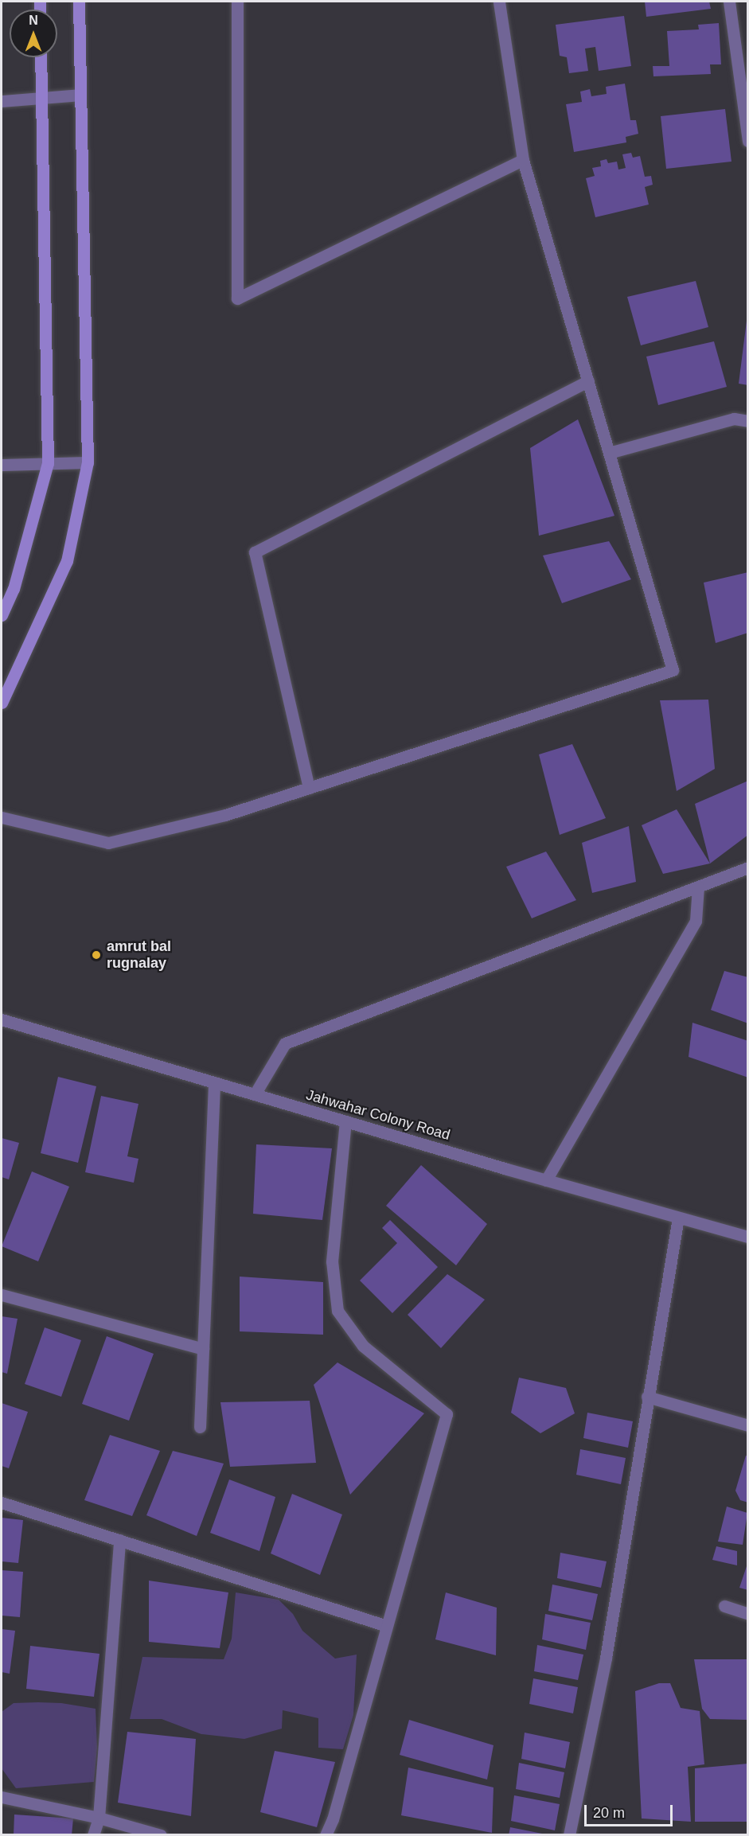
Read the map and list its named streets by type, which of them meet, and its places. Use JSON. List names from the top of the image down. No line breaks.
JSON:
{"streets":{"street":["Jahwahar Colony Road"]},"places":["amrut bal rugnalay"],"scale_bar":"20 m","north":"top"}
